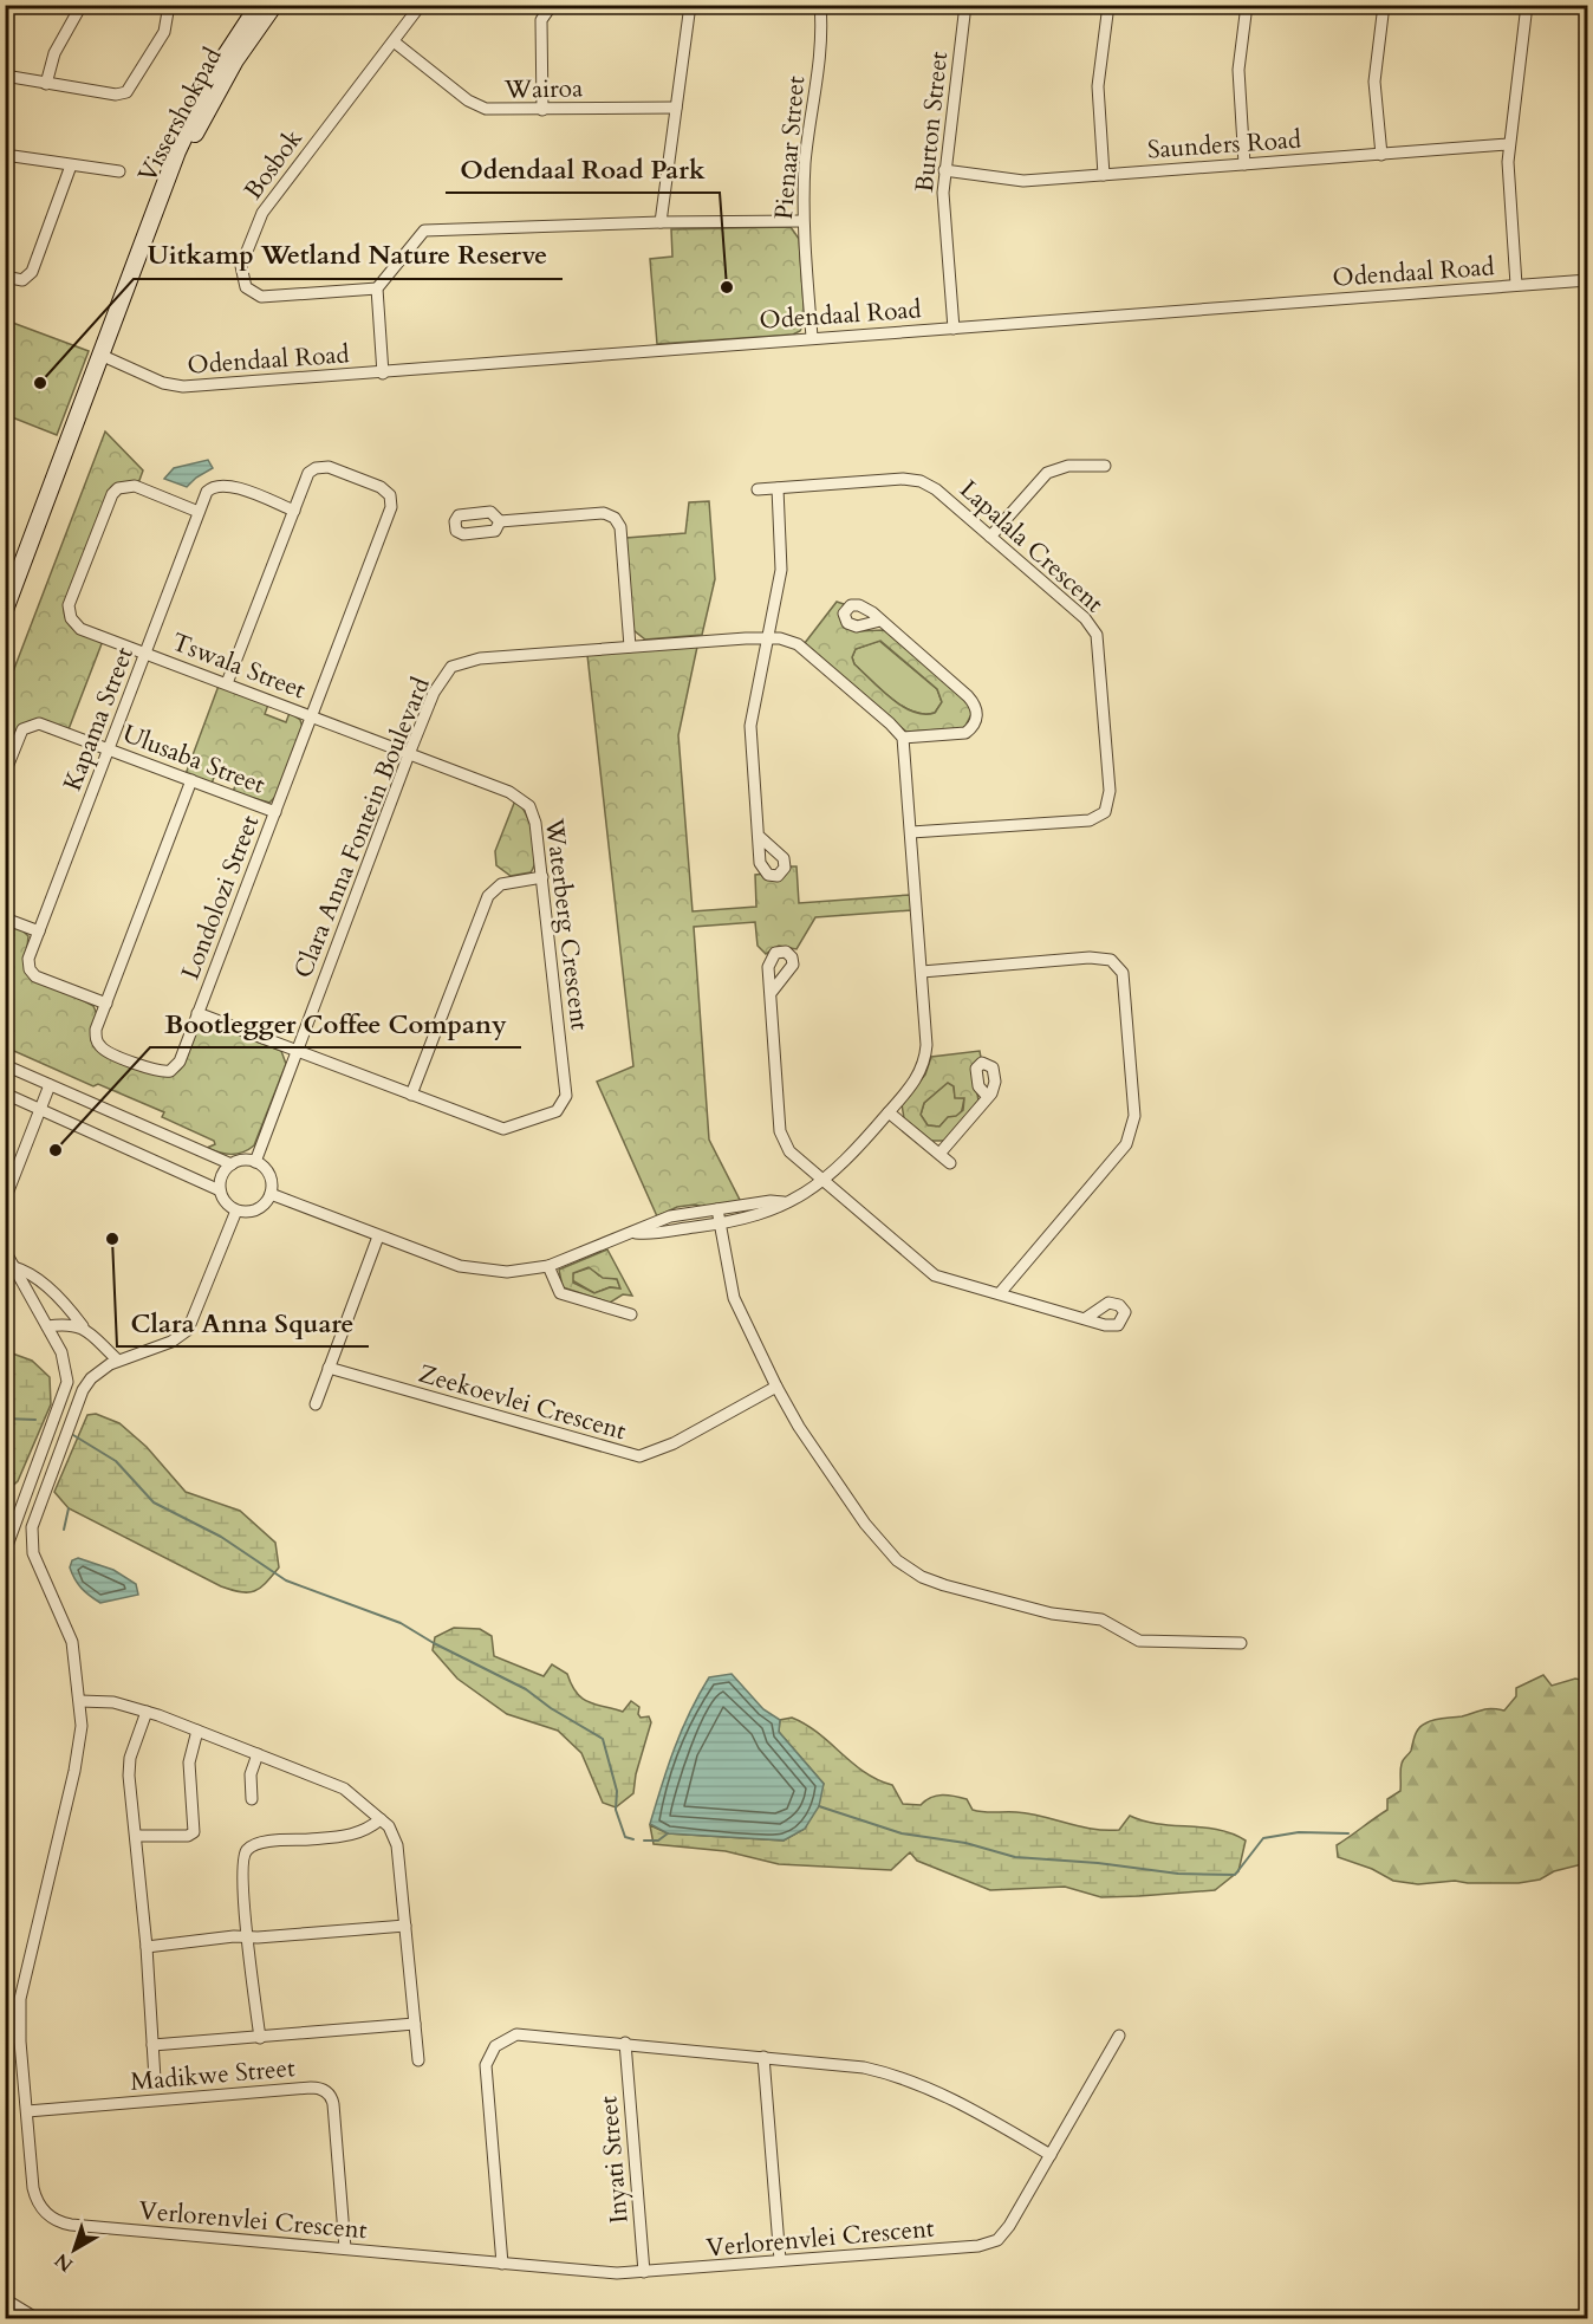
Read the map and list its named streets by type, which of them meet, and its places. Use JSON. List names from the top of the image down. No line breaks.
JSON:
{"streets":{"main road":["Vissershokpad"],"street":["Wairoa","Burton Street","Saunders Road","Pienaar Street","Bosbok","Odendaal Road","Lapalala Crescent","Tswala Street","Kapama Street","Ulusaba Street","Clara Anna Fontein Boulevard","Londolozi Street","Waterberg Crescent","Zeekoevlei Crescent","Madikwe Street","Inyati Street","Verlorenvlei Crescent"]},"crossings":[["Wairoa","Bosbok"],["Vissershokpad","Odendaal Road"],["Burton Street","Saunders Road"],["Burton Street","Odendaal Road"],["Pienaar Street","Odendaal Road"],["Tswala Street","Kapama Street"],["Tswala Street","Clara Anna Fontein Boulevard"],["Tswala Street","Londolozi Street"],["Tswala Street","Waterberg Crescent"],["Kapama Street","Ulusaba Street"],["Kapama Street","Londolozi Street"],["Ulusaba Street","Londolozi Street"],["Clara Anna Fontein Boulevard","Waterberg Crescent"],["Clara Anna Fontein Boulevard","Verlorenvlei Crescent"],["Londolozi Street","Waterberg Crescent"],["Madikwe Street","Verlorenvlei Crescent"],["Inyati Street","Verlorenvlei Crescent"]],"places":["Odendaal Road Park","Uitkamp Wetland Nature Reserve","Bootlegger Coffee Company","Clara Anna Square"],"north":"bottom left"}
